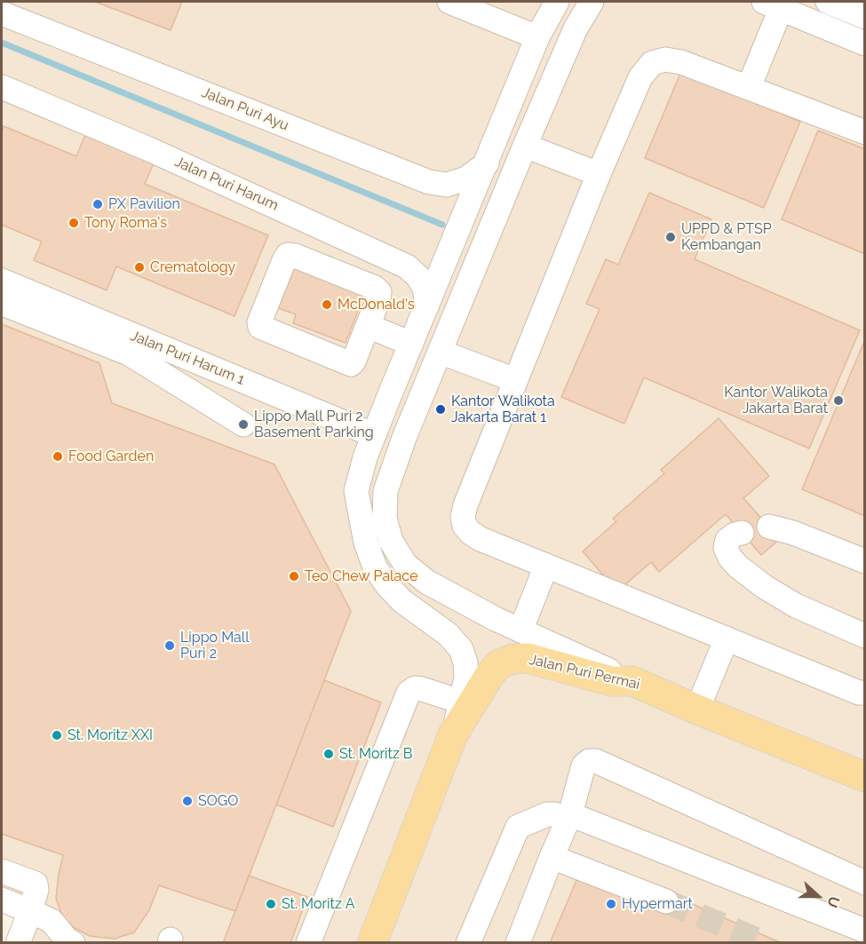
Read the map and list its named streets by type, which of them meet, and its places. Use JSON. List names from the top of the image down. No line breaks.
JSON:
{"streets":{"main road":["Jalan Puri Permai"],"street":["Jalan Puri Ayu","Jalan Puri Harum","Jalan Puri Harum 1"]},"places":["PX Pavilion","Tony Roma's","UPPD & PTSP Kembangan","Crematology","McDonald's","Kantor Walikota Jakarta Barat","Kantor Walikota Jakarta Barat 1","Lippo Mall Puri 2 Basement Parking","Food Garden","Teo Chew Palace","Lippo Mall Puri 2","St. Moritz XXI","St. Moritz B","SOGO","St. Moritz A","Hypermart"],"north":"right"}
